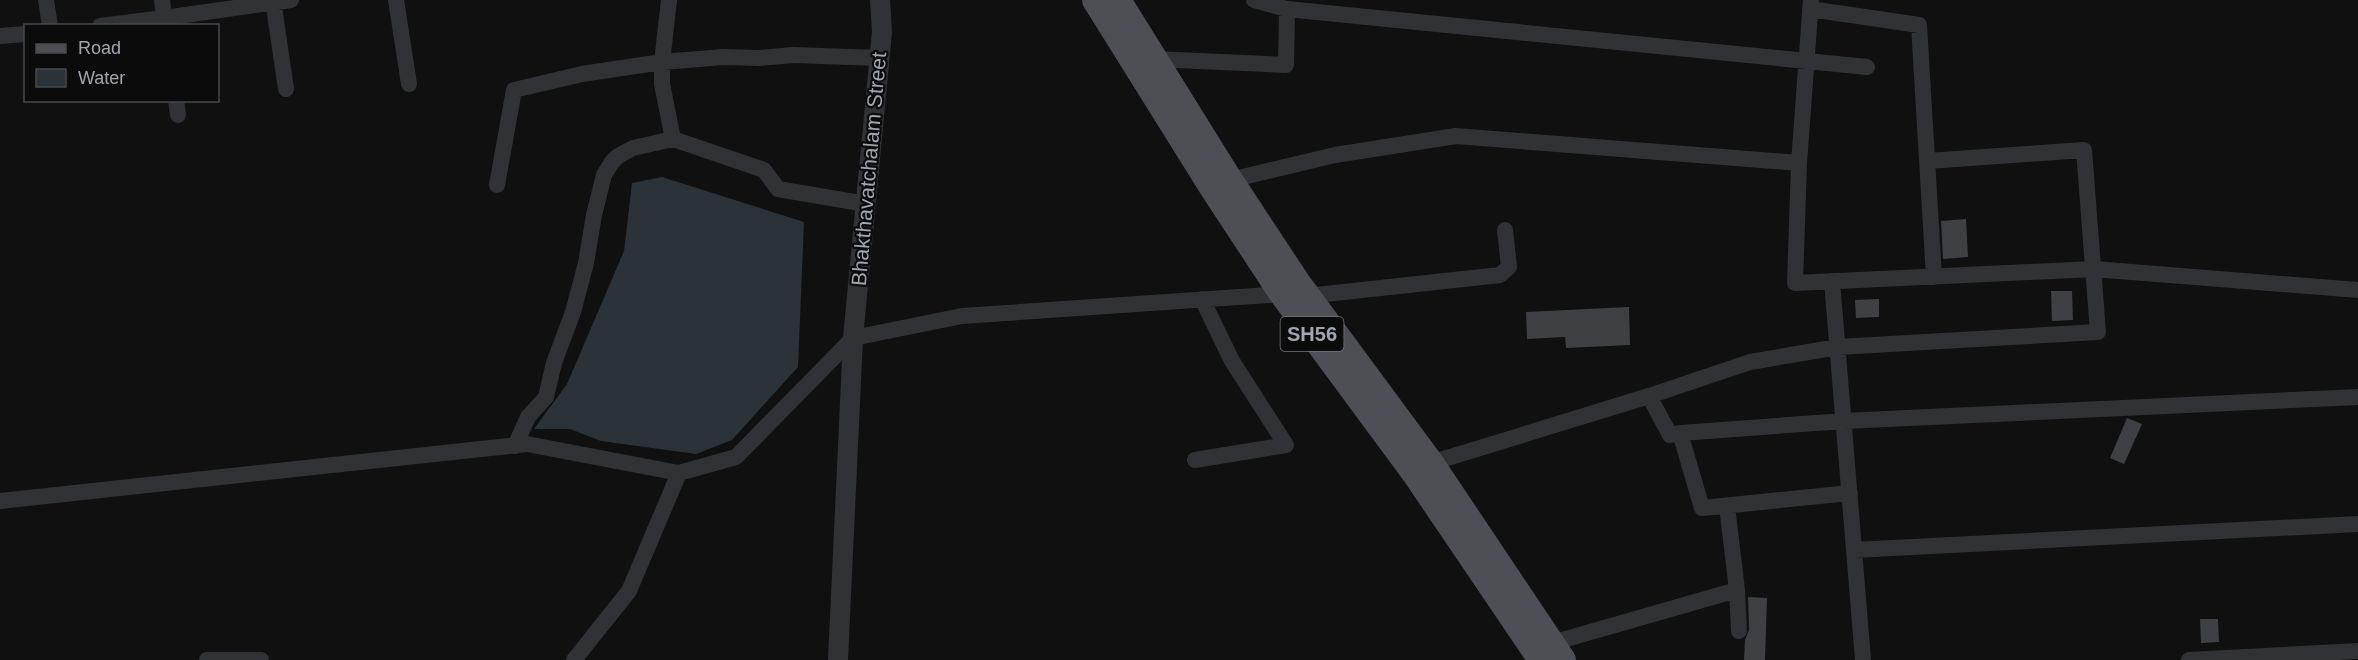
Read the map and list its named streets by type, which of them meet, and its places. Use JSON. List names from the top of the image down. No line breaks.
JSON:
{"streets":{"main road":["SH56"],"street":["Bhakthavatchalam Street"]},"legend":["Road","Water"]}
